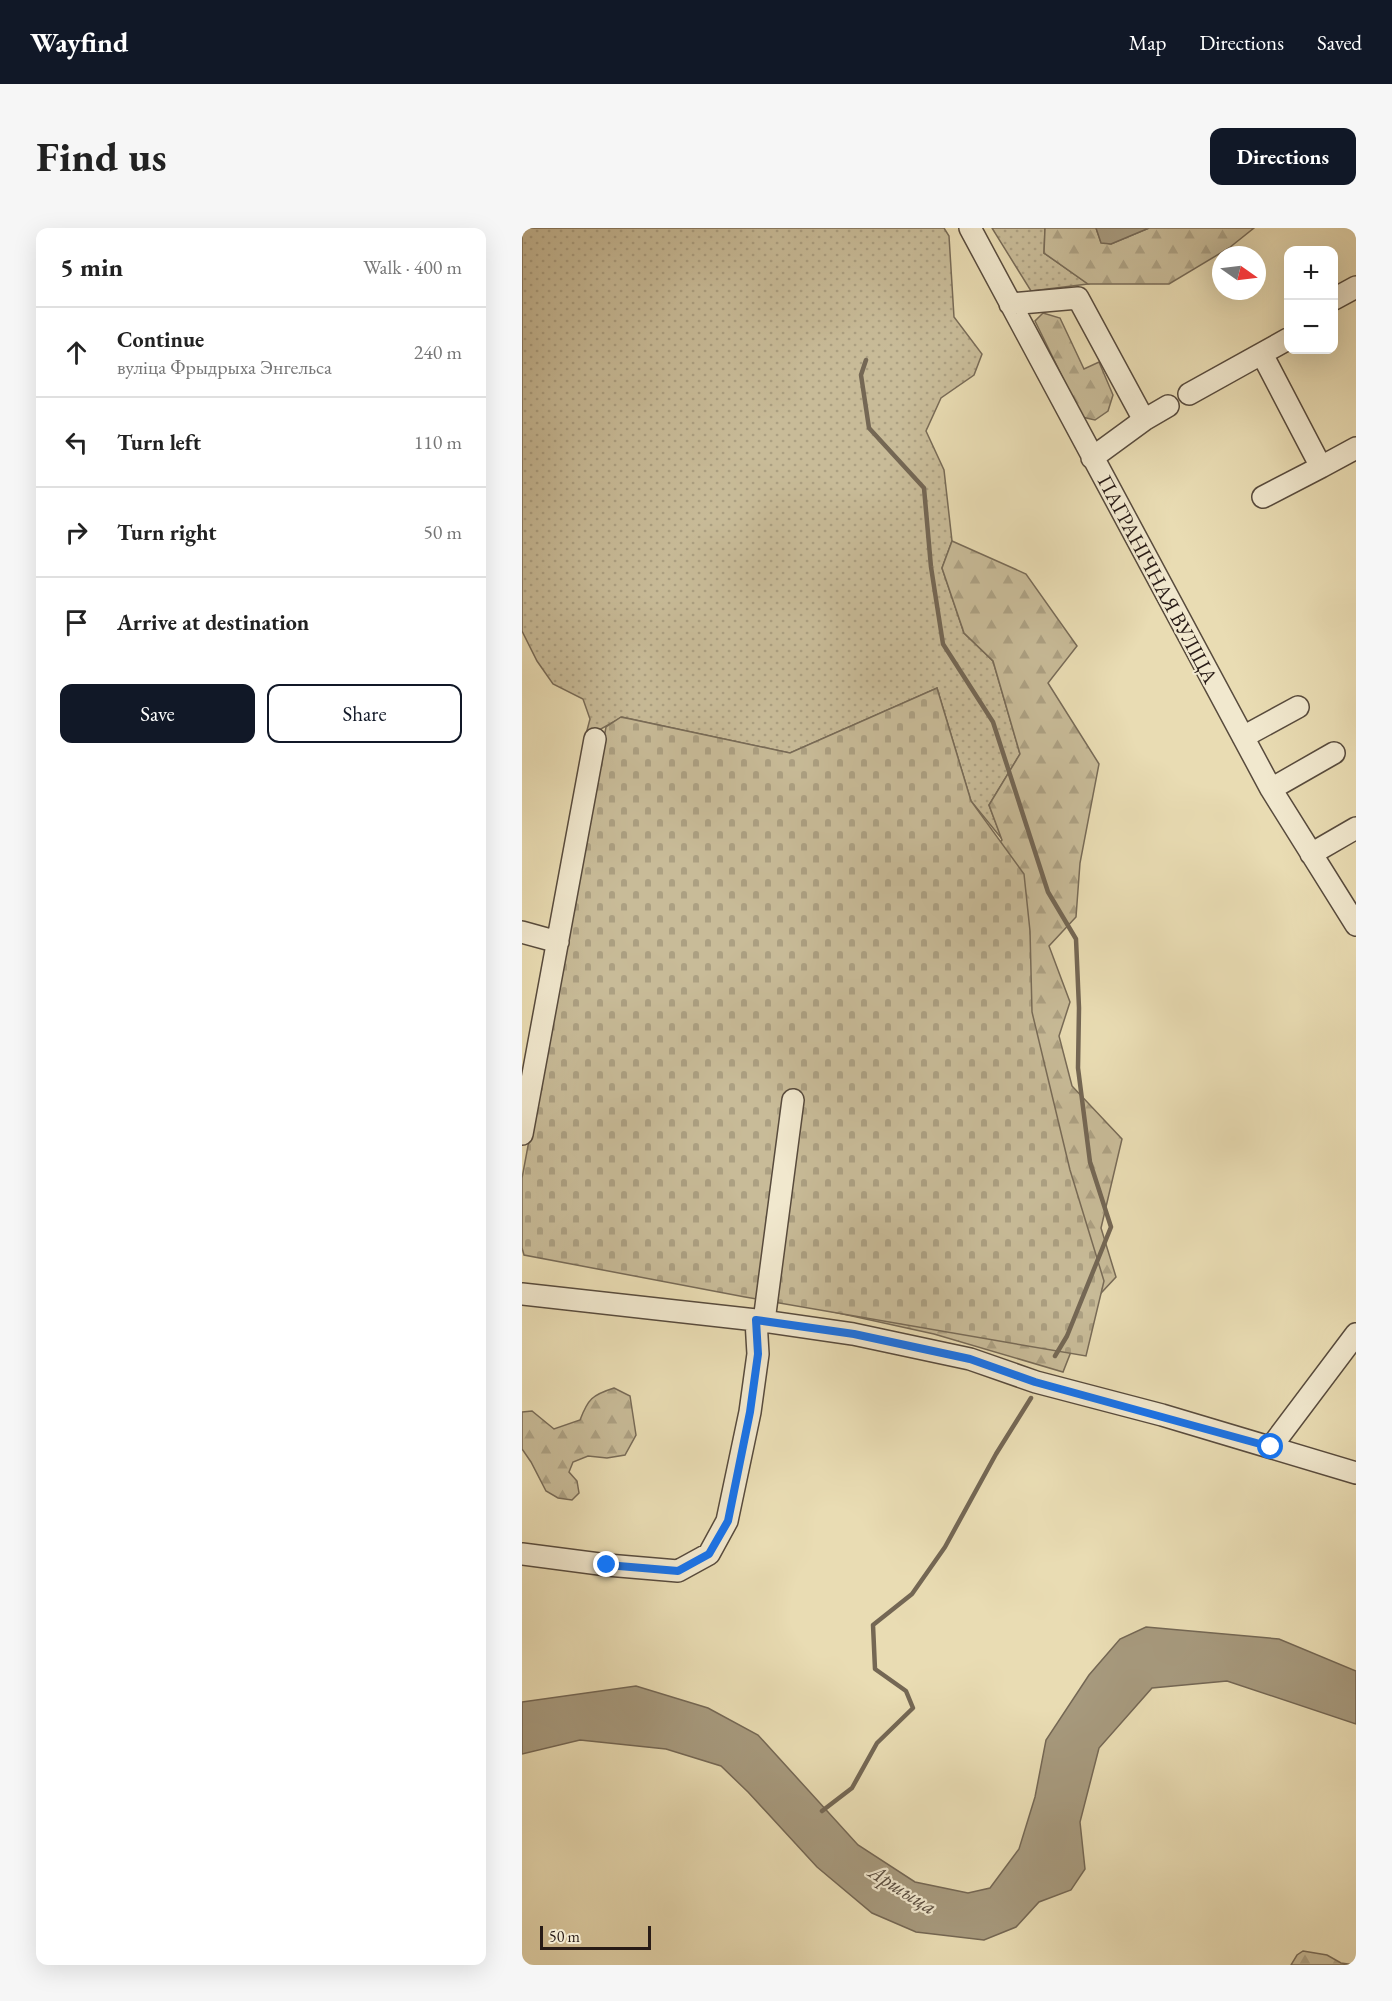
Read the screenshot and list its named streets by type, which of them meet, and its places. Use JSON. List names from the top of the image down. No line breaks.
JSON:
{"streets":{"street":["ПАГРАНІЧНАЯ ВУЛІЦА"]},"water":["Аршыца"],"scale_bar":"50 m","north":"right","page":{"header":"Wayfind","nav":["Map","Directions","Saved"],"buttons":["Directions",["Save","Share"]],"title":"Find us","heading":["5 min","Walk · 400 m"],"map_buttons":["+","−"],"list":[["Continue","вуліца Фрыдрыха Энгельса","240 m"],["Turn left","110 m"],["Turn right","50 m"],"Arrive at destination"],"scale":"50 m"}}
